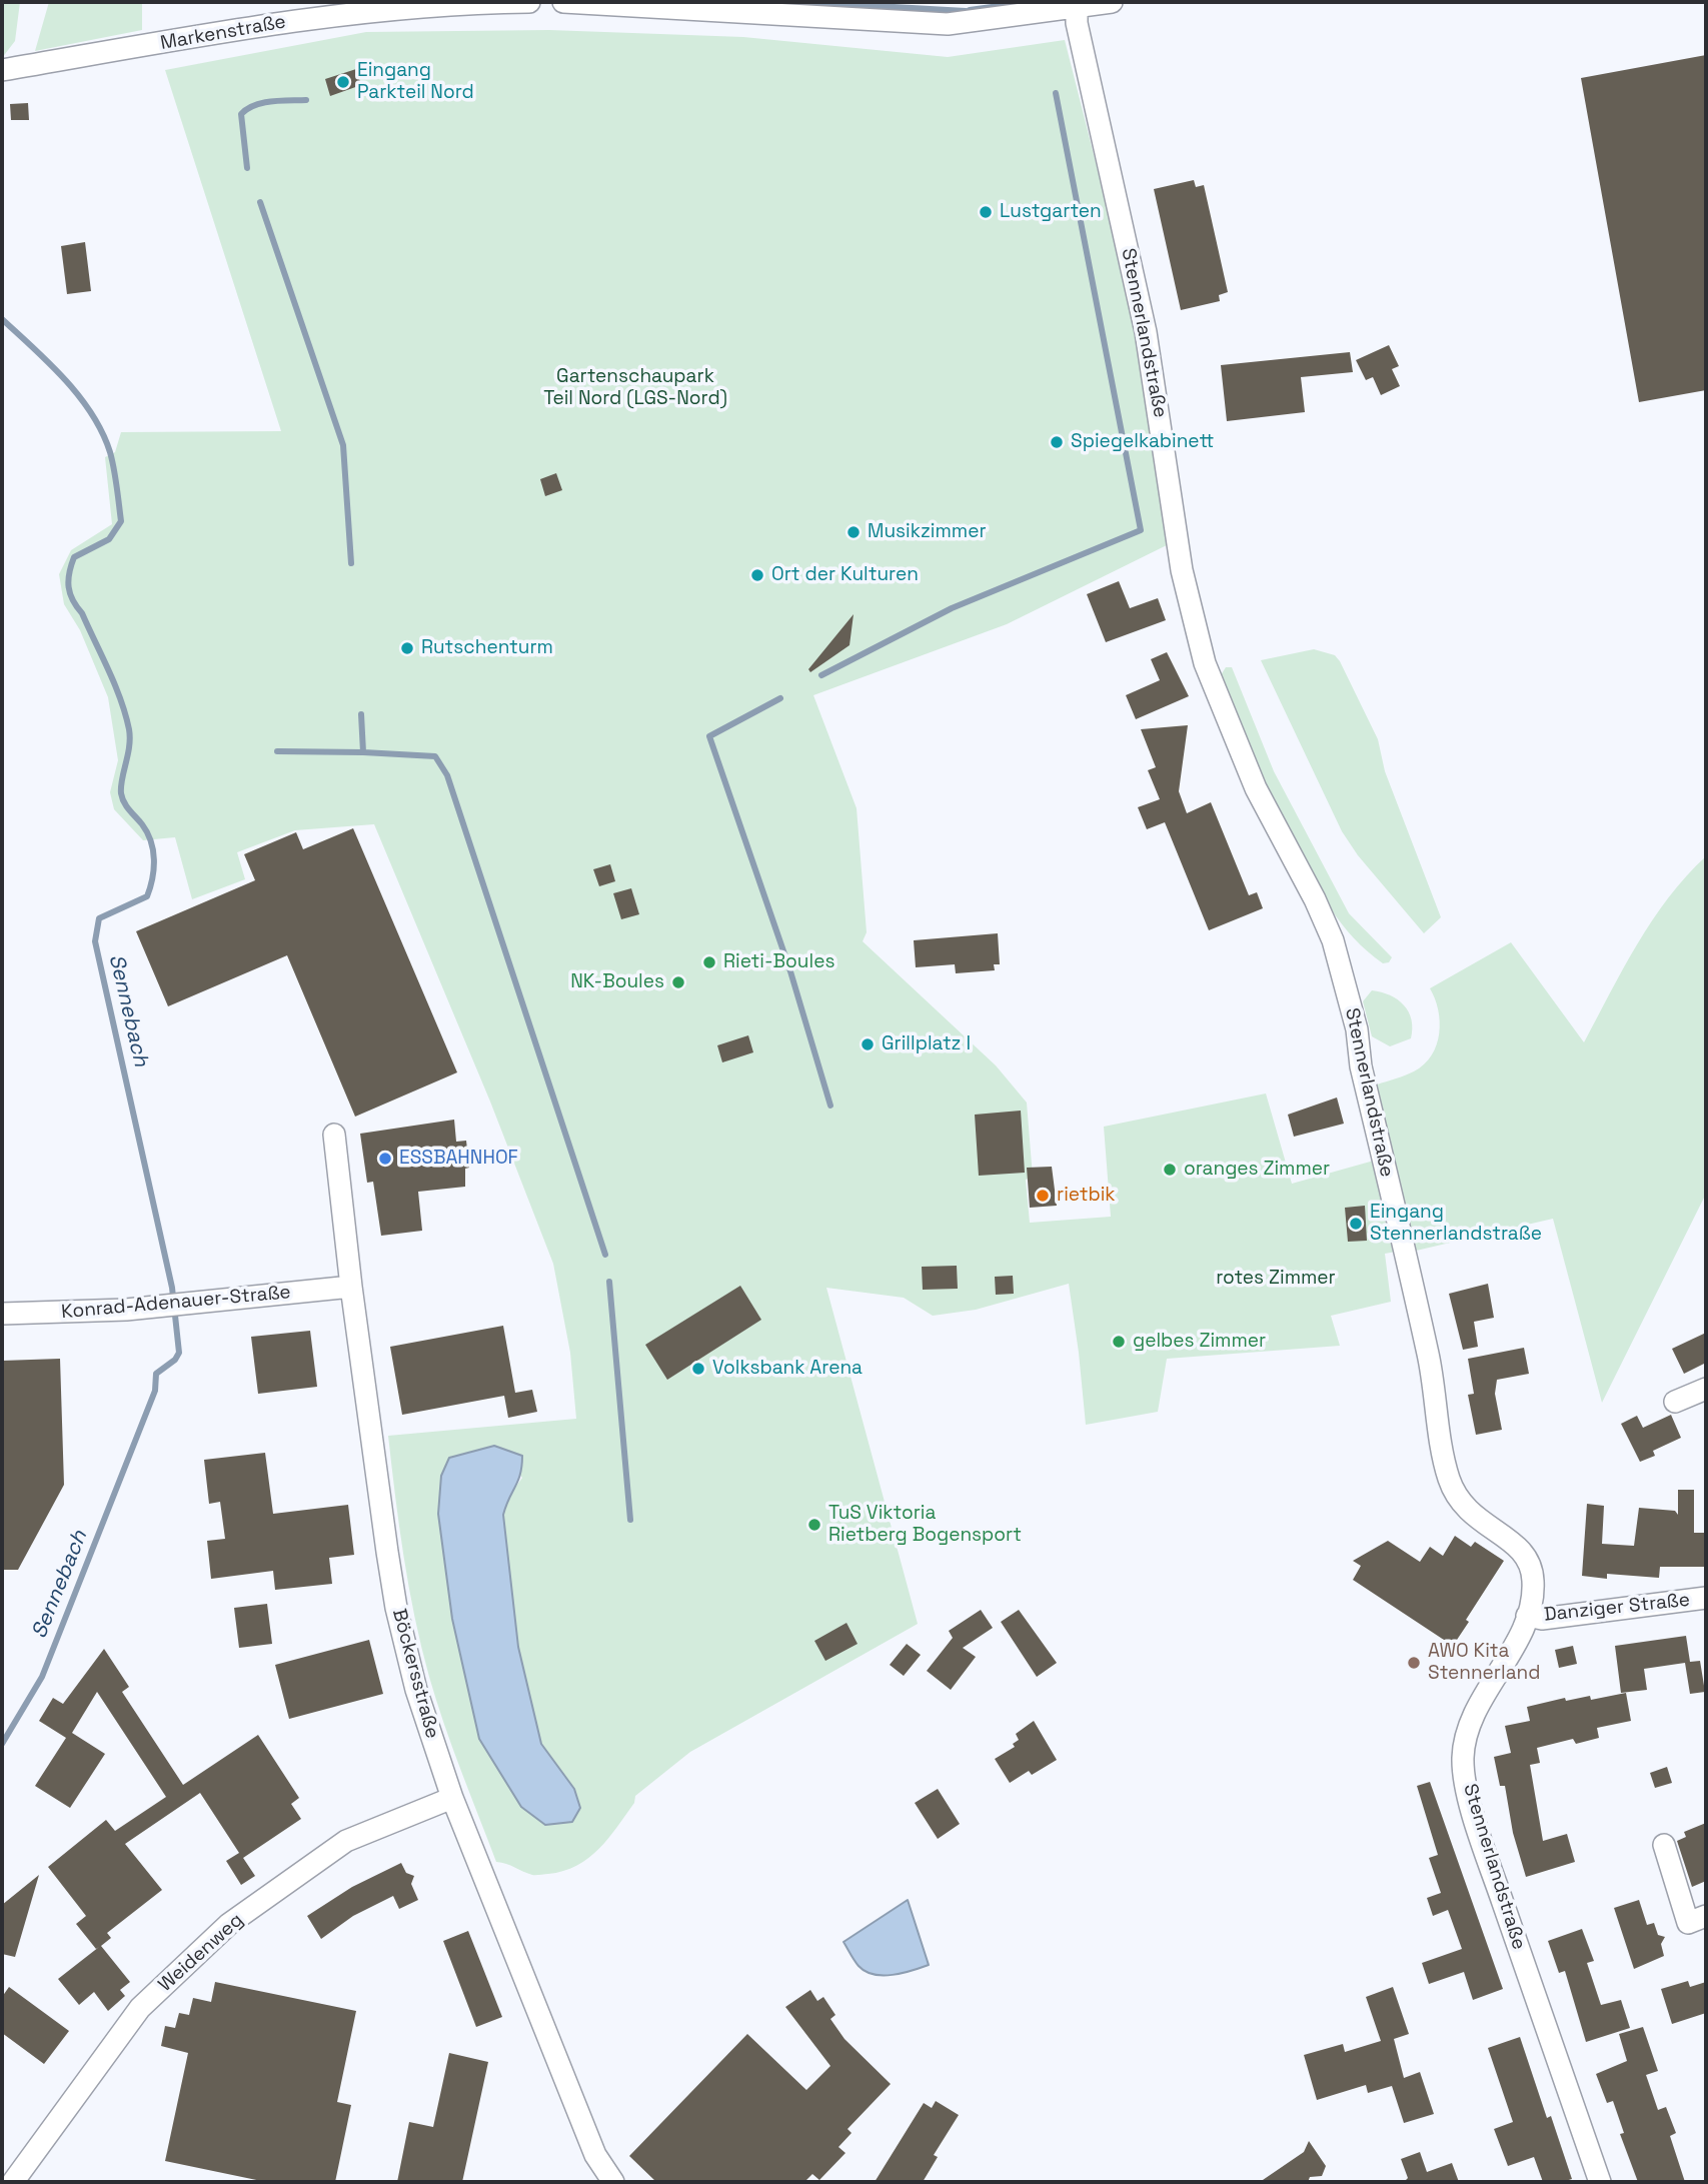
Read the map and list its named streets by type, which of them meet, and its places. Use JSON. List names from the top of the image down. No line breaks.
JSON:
{"streets":{"street":["Markenstraße","Stennerlandstraße","Konrad-Adenauer-Straße","Danziger Straße","Böckersstraße","Weidenweg"]},"crossings":[["Stennerlandstraße","Danziger Straße"],["Konrad-Adenauer-Straße","Böckersstraße"],["Böckersstraße","Weidenweg"]],"water":["Sennebach"],"parks":["Gartenschaupark Teil Nord (LGS-Nord)","rotes Zimmer"],"places":["Eingang Parkteil Nord","Lustgarten","Spiegelkabinett","Musikzimmer","Ort der Kulturen","Rutschenturm","Rieti-Boules","NK-Boules","Grillplatz I","ESSBAHNHOF","oranges Zimmer","rietbik","Eingang Stennerlandstraße","gelbes Zimmer","Volksbank Arena","TuS Viktoria Rietberg Bogensport","AWO Kita Stennerland"]}
